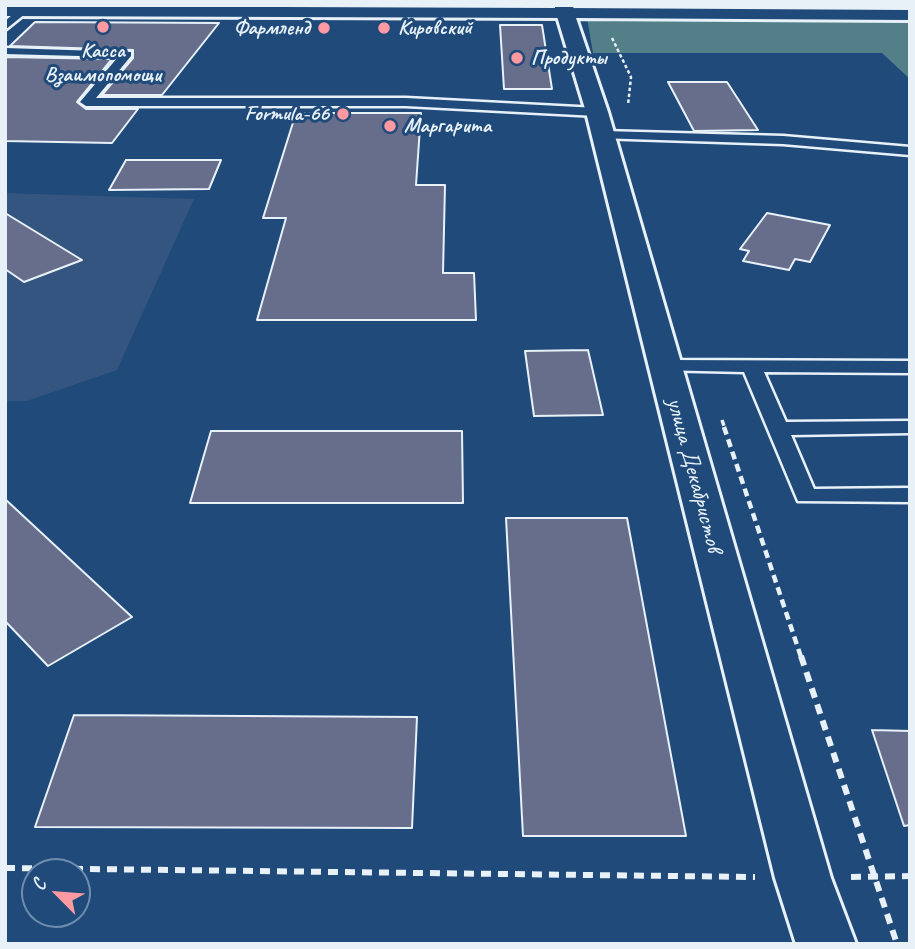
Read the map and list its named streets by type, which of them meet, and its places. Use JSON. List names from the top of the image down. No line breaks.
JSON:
{"streets":{"main road":["улица Декабристов"]},"places":["Касса Взаимопомощи","Фармленд","Кировский","Продукты","Formula-66","Маргарита"],"north":"top left"}
